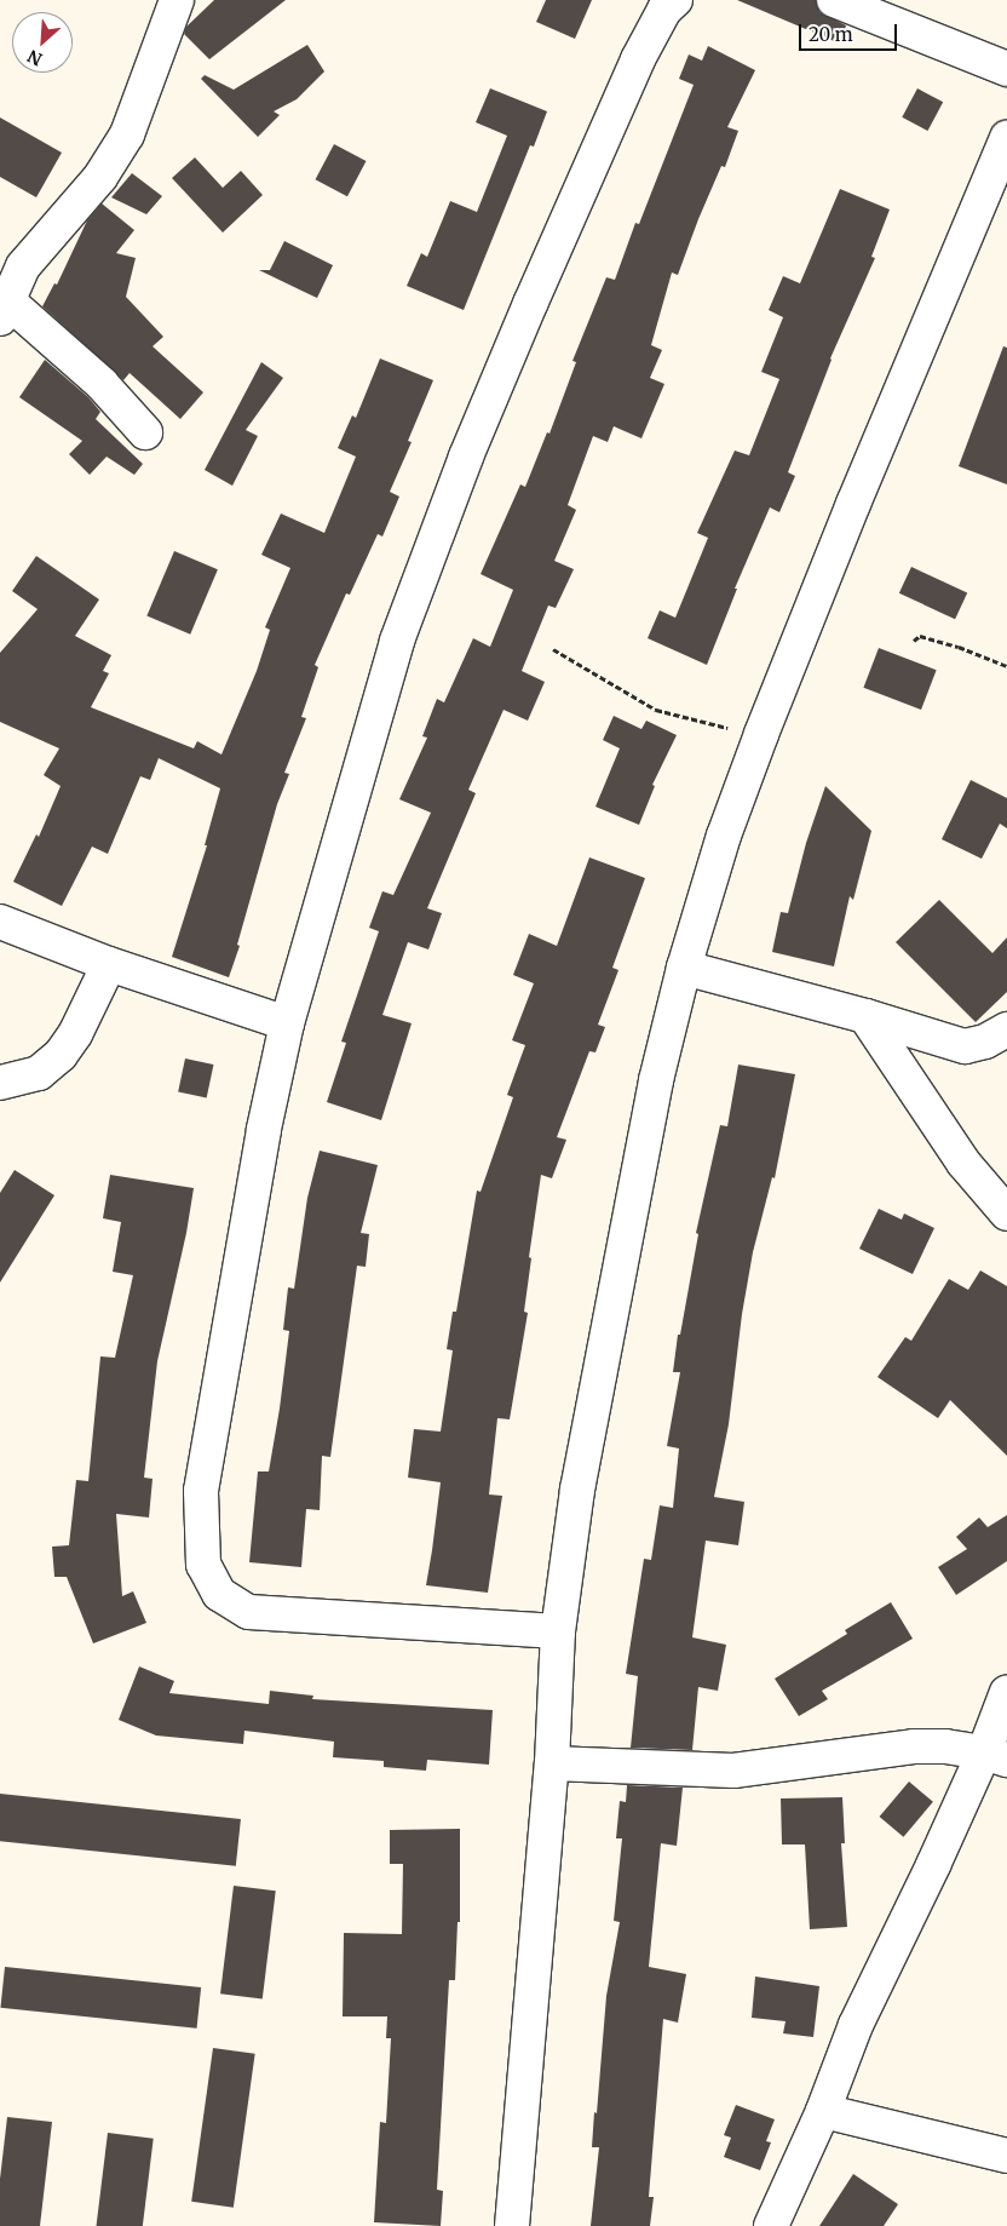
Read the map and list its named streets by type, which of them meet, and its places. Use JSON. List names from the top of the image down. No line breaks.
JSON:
{"scale_bar":"20 m","north":"bottom left"}
